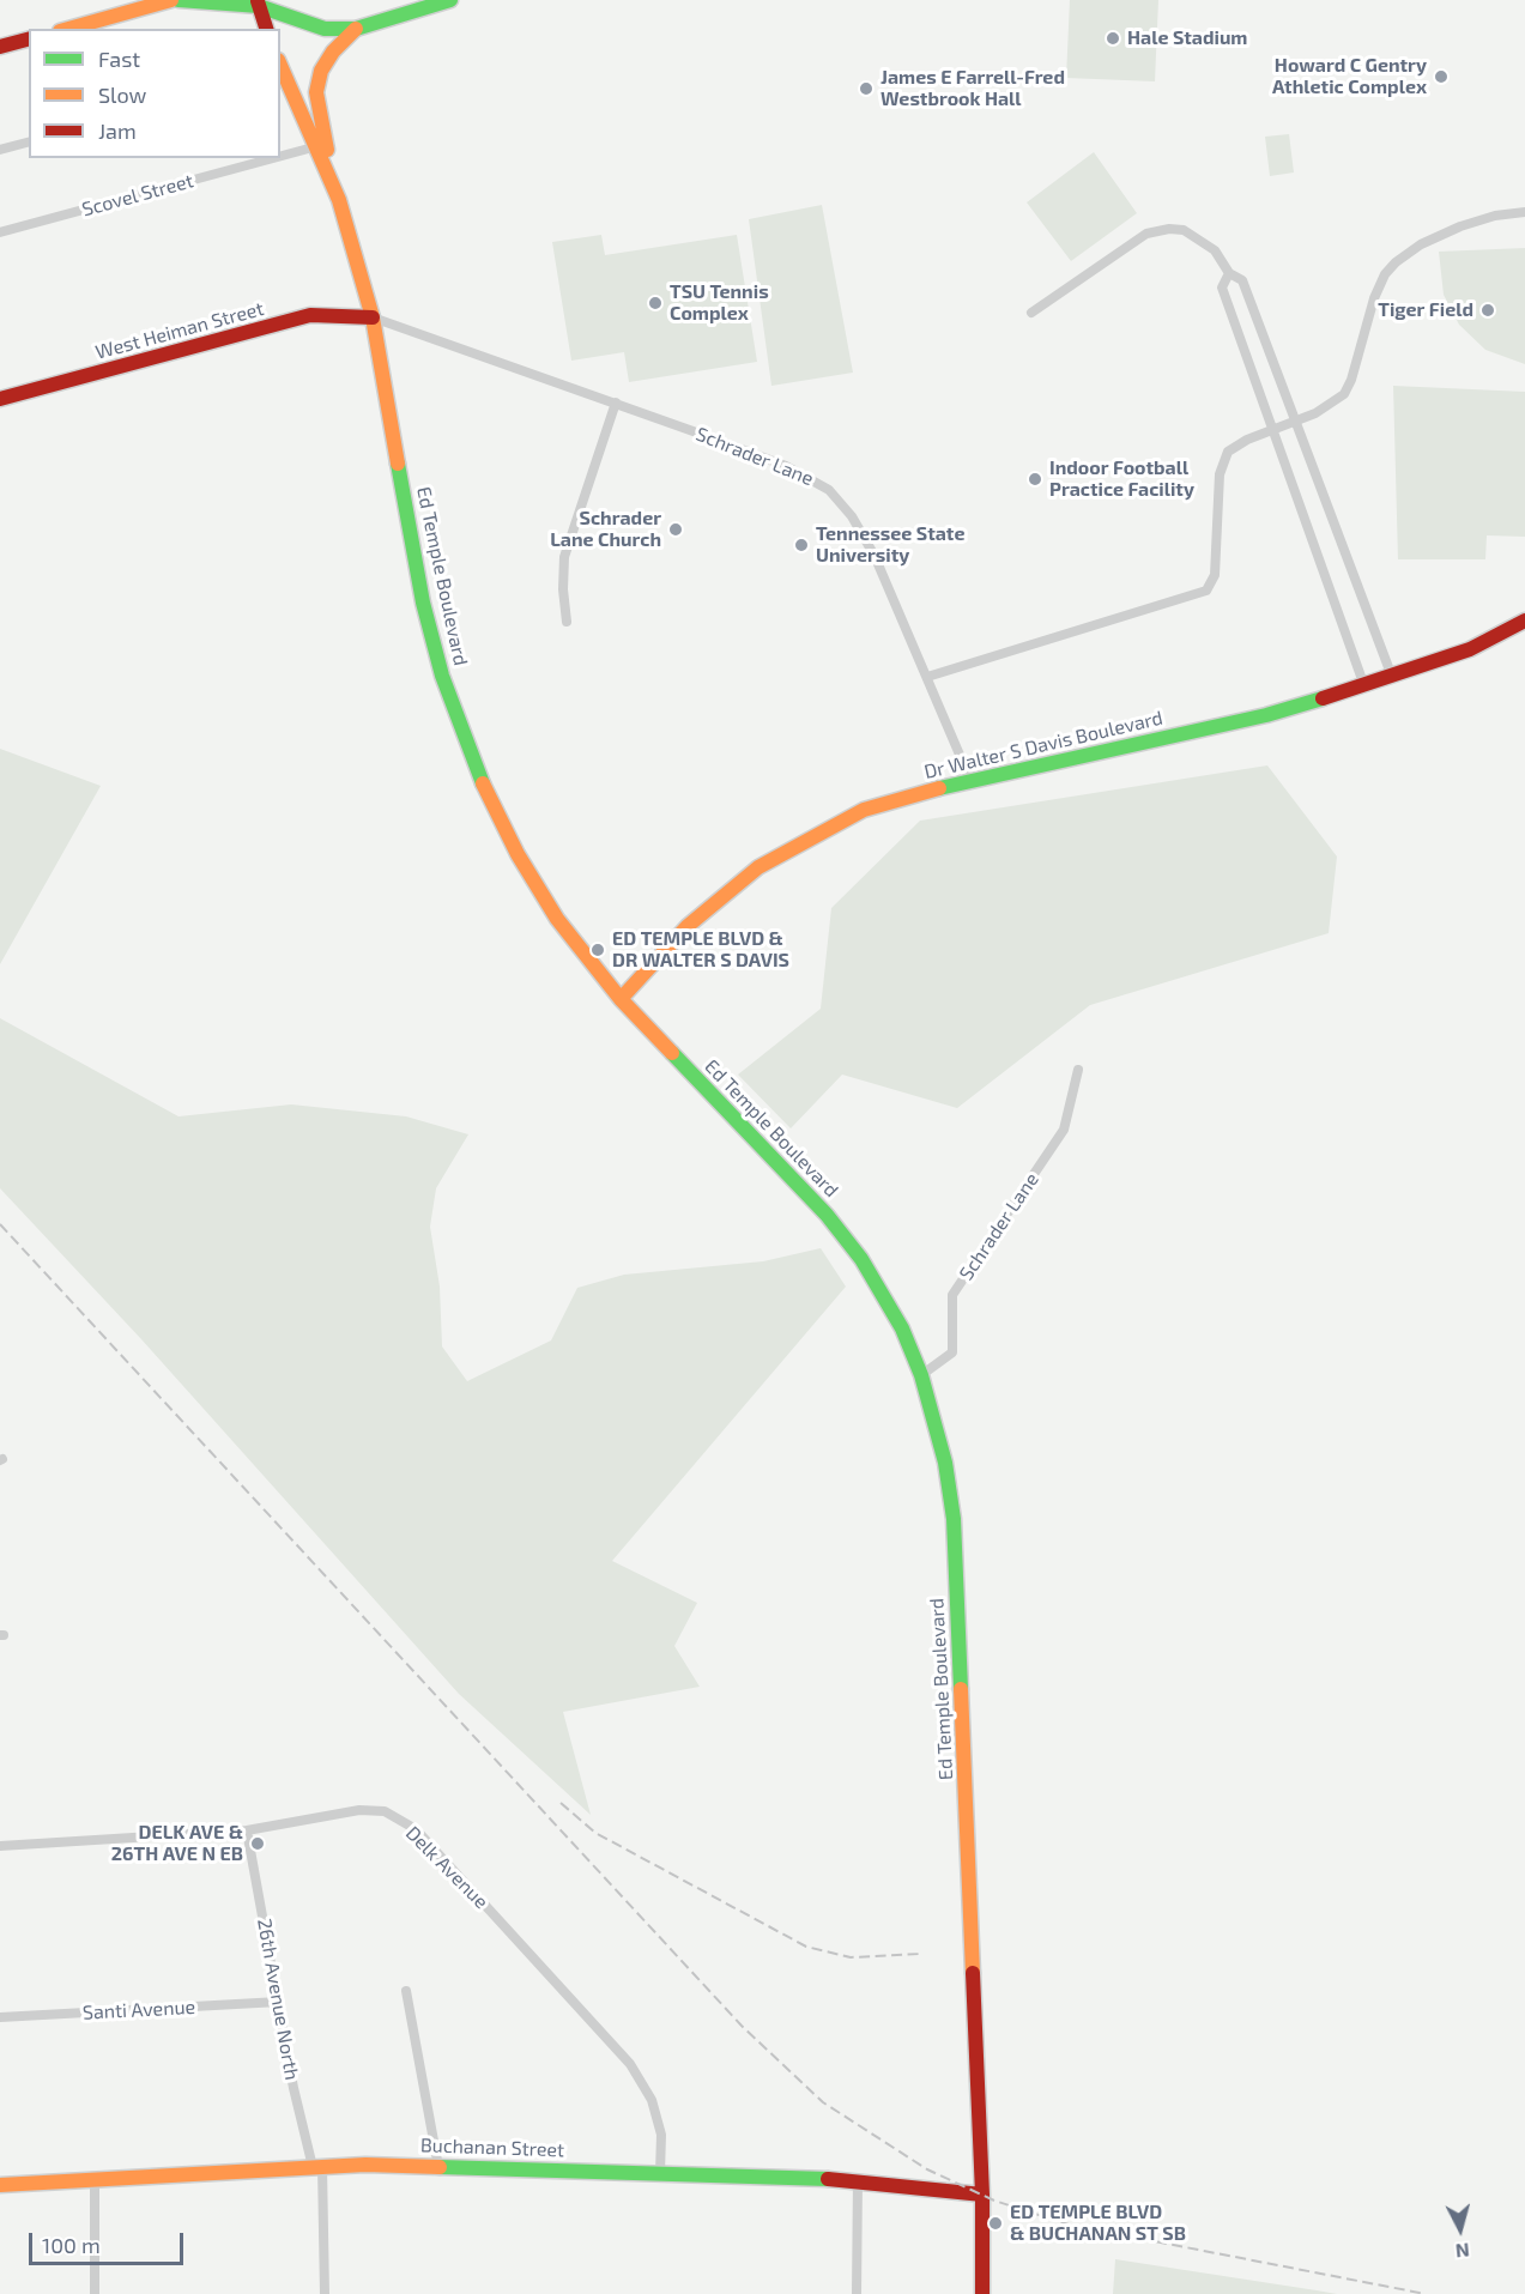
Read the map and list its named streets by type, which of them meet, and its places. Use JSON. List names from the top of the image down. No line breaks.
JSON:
{"streets":{"main road":["West Heiman Street","Ed Temple Boulevard","Dr Walter S Davis Boulevard","Buchanan Street"],"street":["Scovel Street","Schrader Lane","Delk Avenue","26th Avenue North","Santi Avenue"]},"crossings":[["Scovel Street","Ed Temple Boulevard"],["West Heiman Street","Schrader Lane"],["West Heiman Street","Ed Temple Boulevard"],["Schrader Lane","Ed Temple Boulevard"],["Schrader Lane","Dr Walter S Davis Boulevard"],["Ed Temple Boulevard","Dr Walter S Davis Boulevard"],["Ed Temple Boulevard","Buchanan Street"],["Delk Avenue","26th Avenue North"],["Delk Avenue","Buchanan Street"],["26th Avenue North","Santi Avenue"],["26th Avenue North","Buchanan Street"]],"places":["Hale Stadium","Howard C Gentry Athletic Complex","James E Farrell-Fred Westbrook Hall","TSU Tennis Complex","Tiger Field","Indoor Football Practice Facility","Schrader Lane Church","Tennessee State University","ED TEMPLE BLVD & DR WALTER S DAVIS","DELK AVE & 26TH AVE N EB","ED TEMPLE BLVD & BUCHANAN ST SB"],"legend":["Fast","Slow","Jam"],"scale_bar":"100 m","north":"bottom"}
